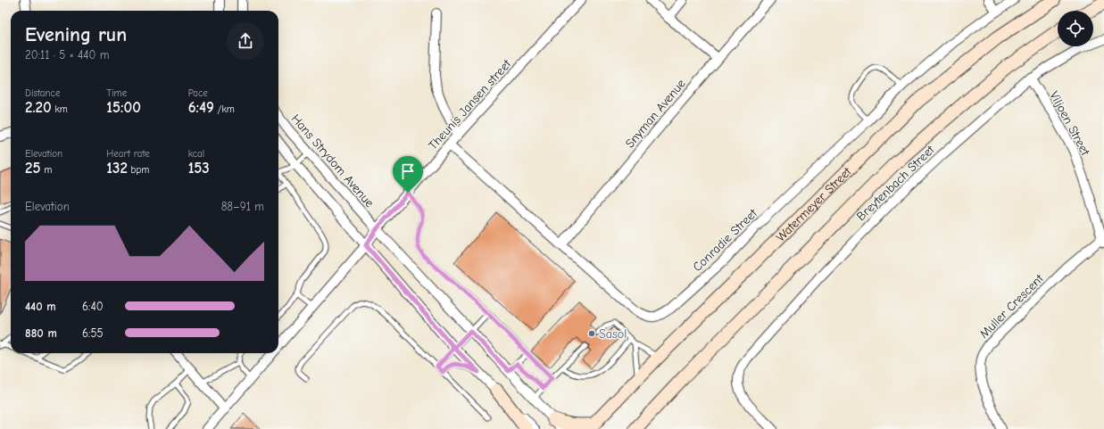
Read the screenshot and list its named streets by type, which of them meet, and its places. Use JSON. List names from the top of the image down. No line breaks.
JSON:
{"streets":{"main road":["Watermeyer Street"],"street":["Theunis Jansen street","Snyman Avenue","Viljoen Street","Hans Strydom Avenue","Breytenbach Street","Conradie Street","Muller Crescent"]},"crossings":[["Theunis Jansen street","Hans Strydom Avenue"],["Theunis Jansen street","Conradie Street"],["Snyman Avenue","Conradie Street"],["Viljoen Street","Breytenbach Street"],["Viljoen Street","Muller Crescent"]],"places":["Sasol"],"page":{"heading":["Evening run","20:11 · 5 × 440 m"],"stats":[["Distance","2.20 km"],["Time","15:00"],["Pace","6:49 /km"],["Elevation","25 m"],["Heart rate","132 bpm"],["kcal","153"]],"chart":["Elevation","88–91 m"],"list":[{"name":"440 m","note":"6:40"},{"name":"880 m","note":"6:55"}]}}
